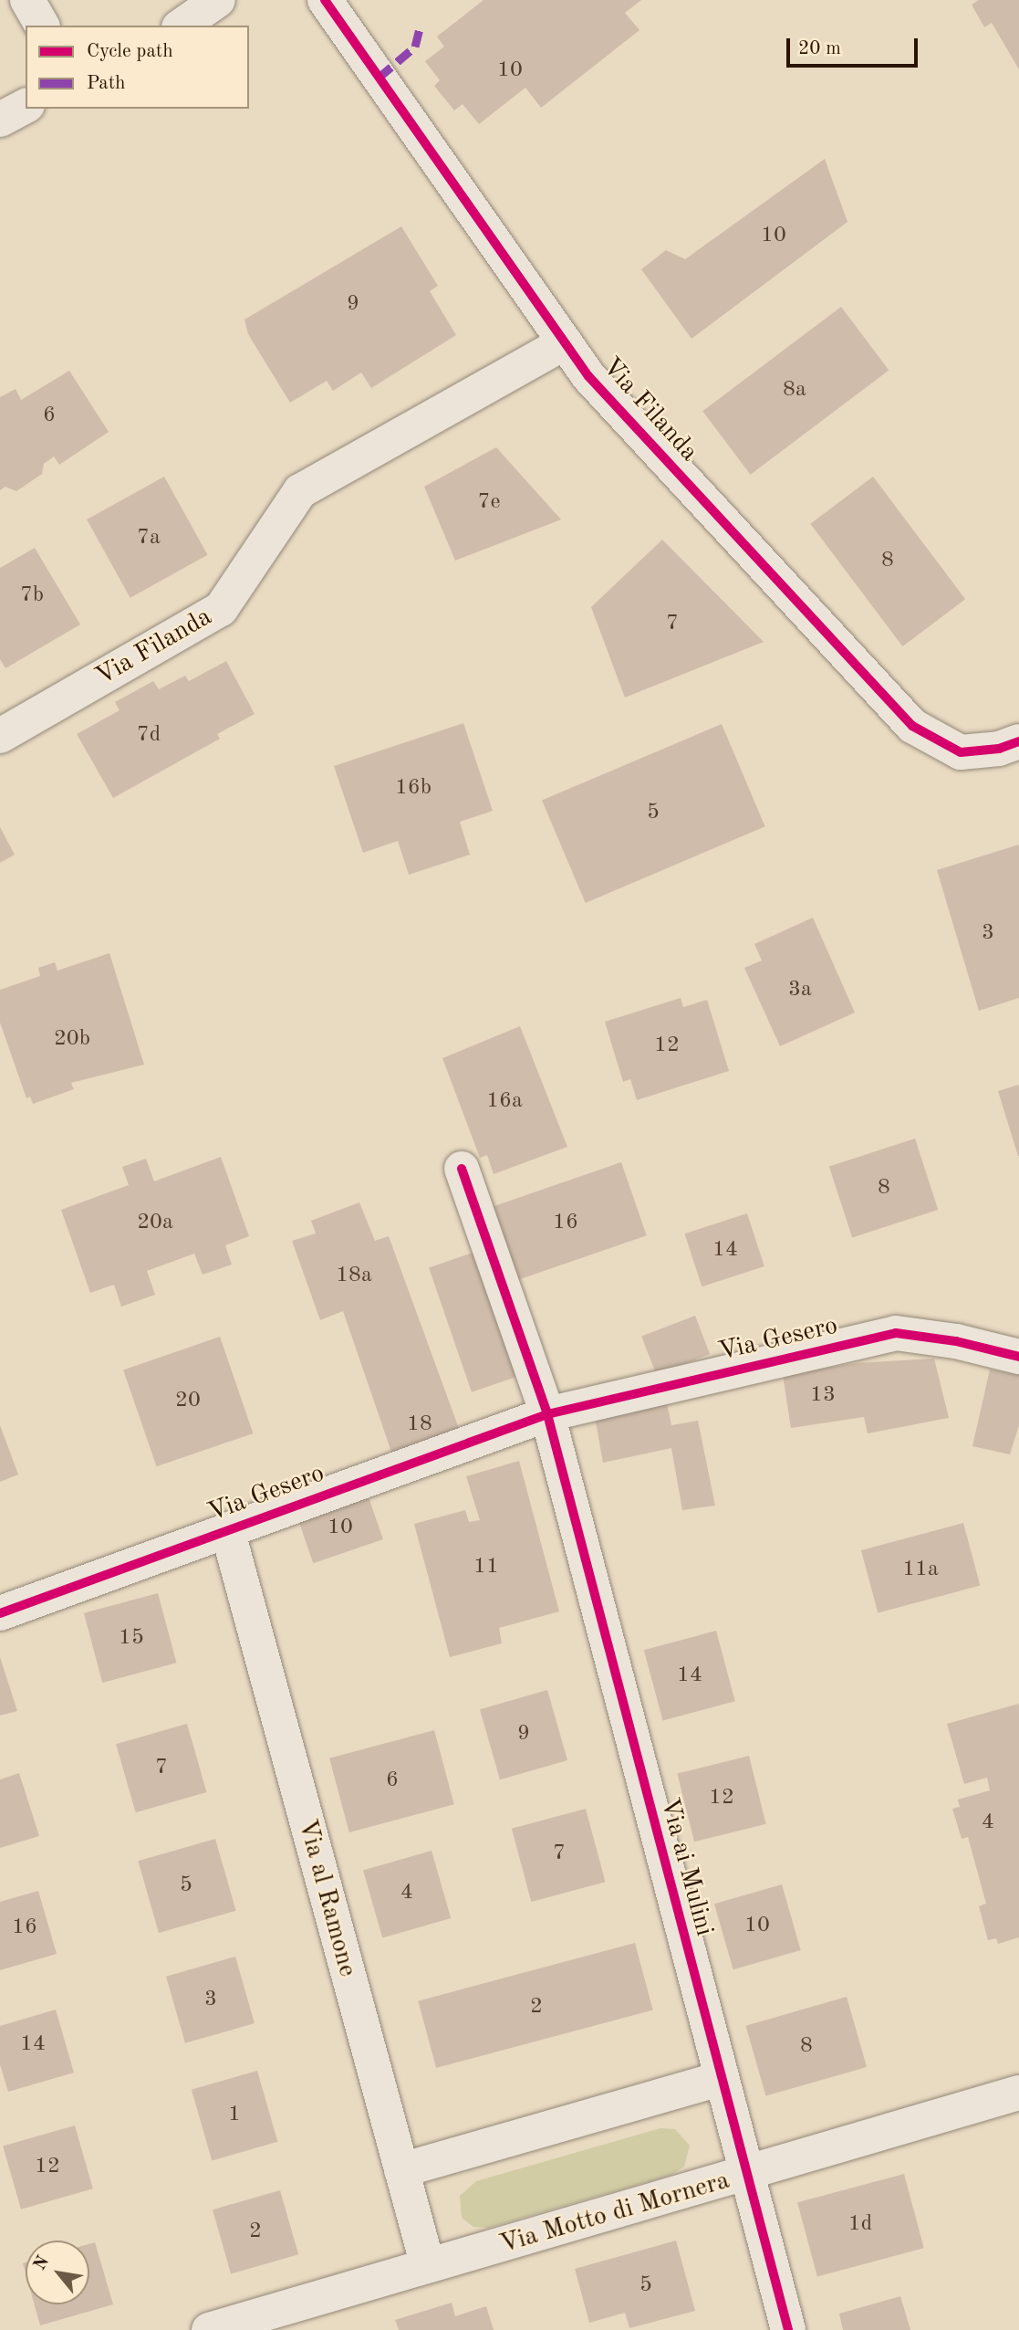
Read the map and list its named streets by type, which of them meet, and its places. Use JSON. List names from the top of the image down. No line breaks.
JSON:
{"streets":{"street":["Via Filanda","Via Gesero","Via ai Mulini","Via al Ramone","Via Motto di Mornera"]},"crossings":[["Via Gesero","Via ai Mulini"],["Via Gesero","Via al Ramone"],["Via ai Mulini","Via Motto di Mornera"],["Via al Ramone","Via Motto di Mornera"]],"house_numbers":["10","10","9","8a","6","7e","7a","8","7b","7","7d","16b","5","3","3a","20b","12","16a","8","20a","16","14","18a","13","20","18","10","11","11a","15","14","9","7","6","12","4","7","5","4","10","16","3","2","14","8","1","12","1d","2","5"],"legend":["Cycle path","Path"],"scale_bar":"20 m","north":"top left"}
